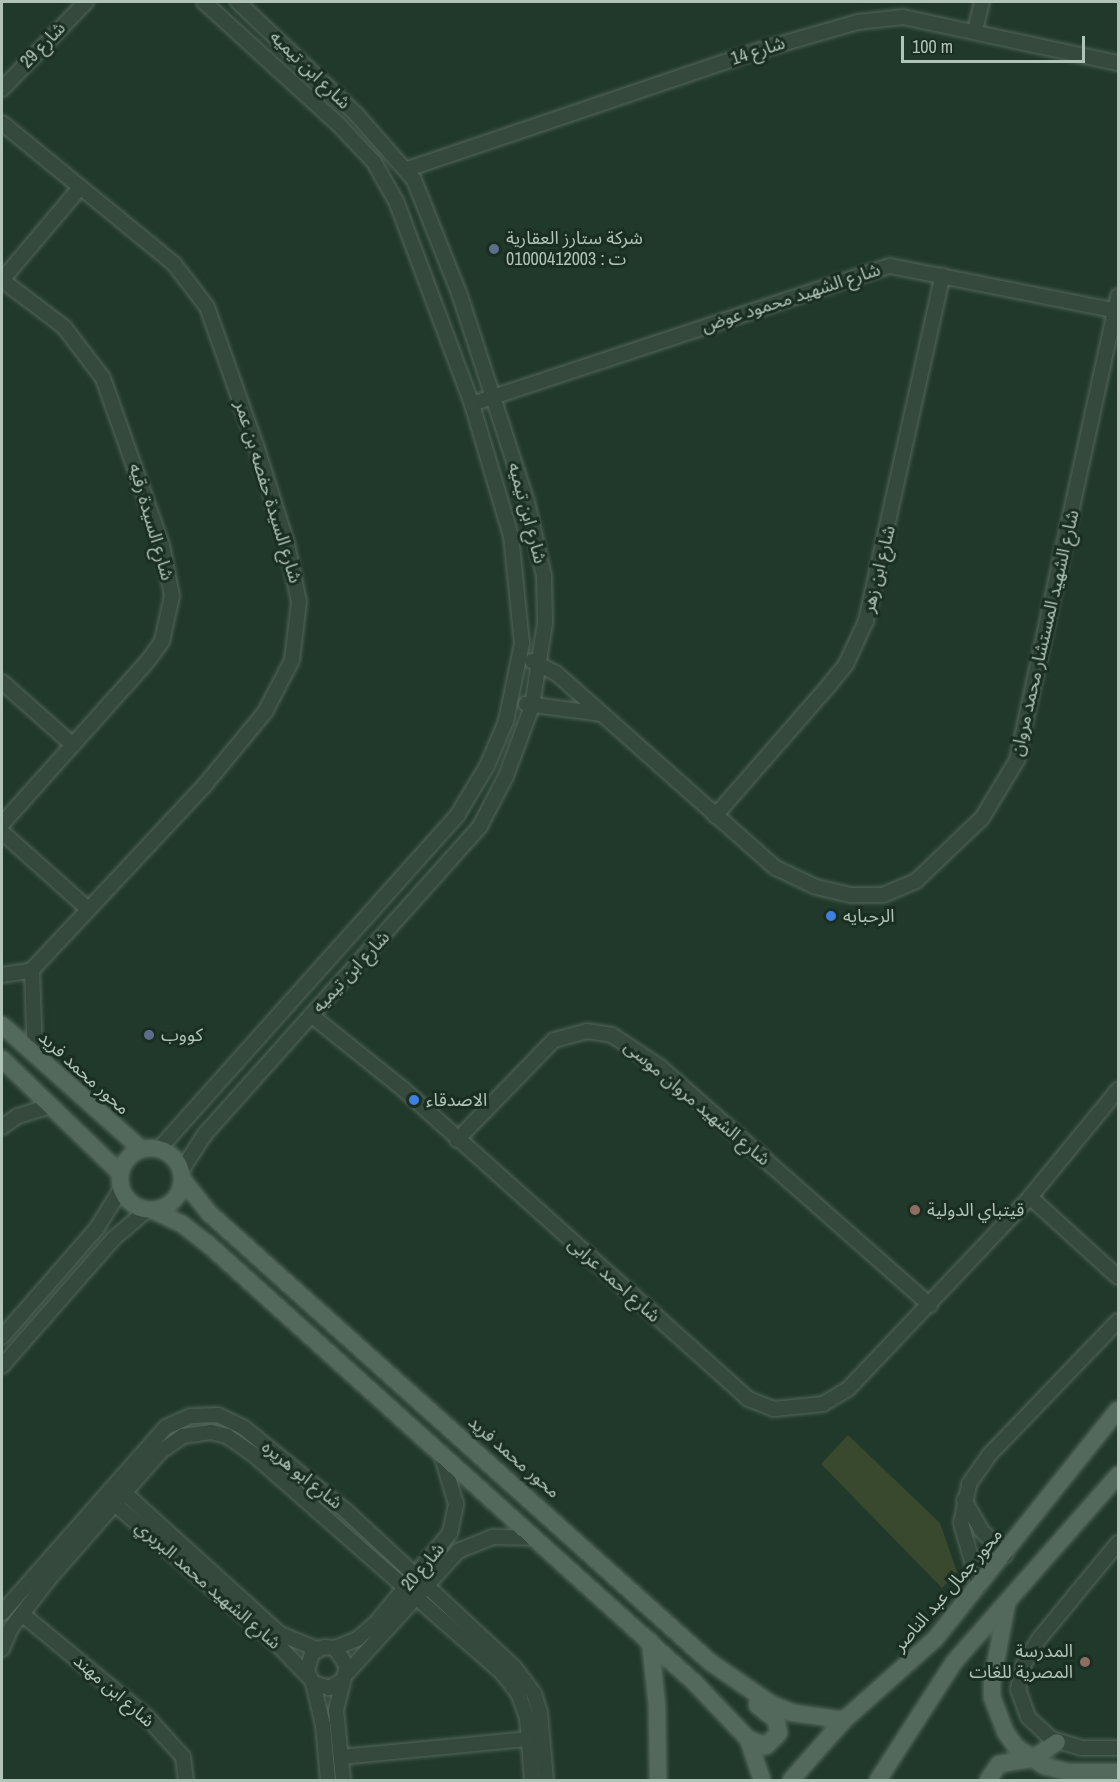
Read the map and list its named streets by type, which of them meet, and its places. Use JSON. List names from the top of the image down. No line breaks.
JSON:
{"streets":{"main road":["محور محمد فريد","محور جمال عبد الناصر"],"street":["شارع 29","شارع 14","شارع ابن تيميه","شارع الشهيد محمود عوض","شارع السيدة حفصه بن عمر","شارع السيدة رقيه","شارع ابن زهر","شارع الشهيد المستشار محمد مروان","شارع الشهيد مروان موسى","شارع احمد عرابى","شارع ابو هريره","شارع 20","شارع الشهيد محمد البربري","شارع ابن مهند"]},"crossings":[["شارع 14","شارع ابن تيميه"],["شارع ابن تيميه","شارع الشهيد محمود عوض"],["شارع ابن تيميه","شارع الشهيد المستشار محمد مروان"],["شارع ابن تيميه","محور محمد فريد"],["شارع ابن تيميه","شارع احمد عرابى"],["شارع الشهيد محمود عوض","شارع ابن زهر"],["شارع الشهيد محمود عوض","شارع الشهيد المستشار محمد مروان"],["شارع ابن زهر","شارع الشهيد المستشار محمد مروان"],["محور محمد فريد","محور جمال عبد الناصر"],["شارع الشهيد مروان موسى","شارع احمد عرابى"],["شارع ابو هريره","شارع 20"],["شارع ابو هريره","شارع الشهيد محمد البربري"],["شارع ابو هريره","شارع ابن مهند"],["شارع 20","شارع الشهيد محمد البربري"]],"places":["شركة ستارز العقارية ت : 01000412003","الرحبايه","كووب","الاصدقاء","قيتباي الدولية","المدرسة المصرية للغات"],"scale_bar":"100 m"}
